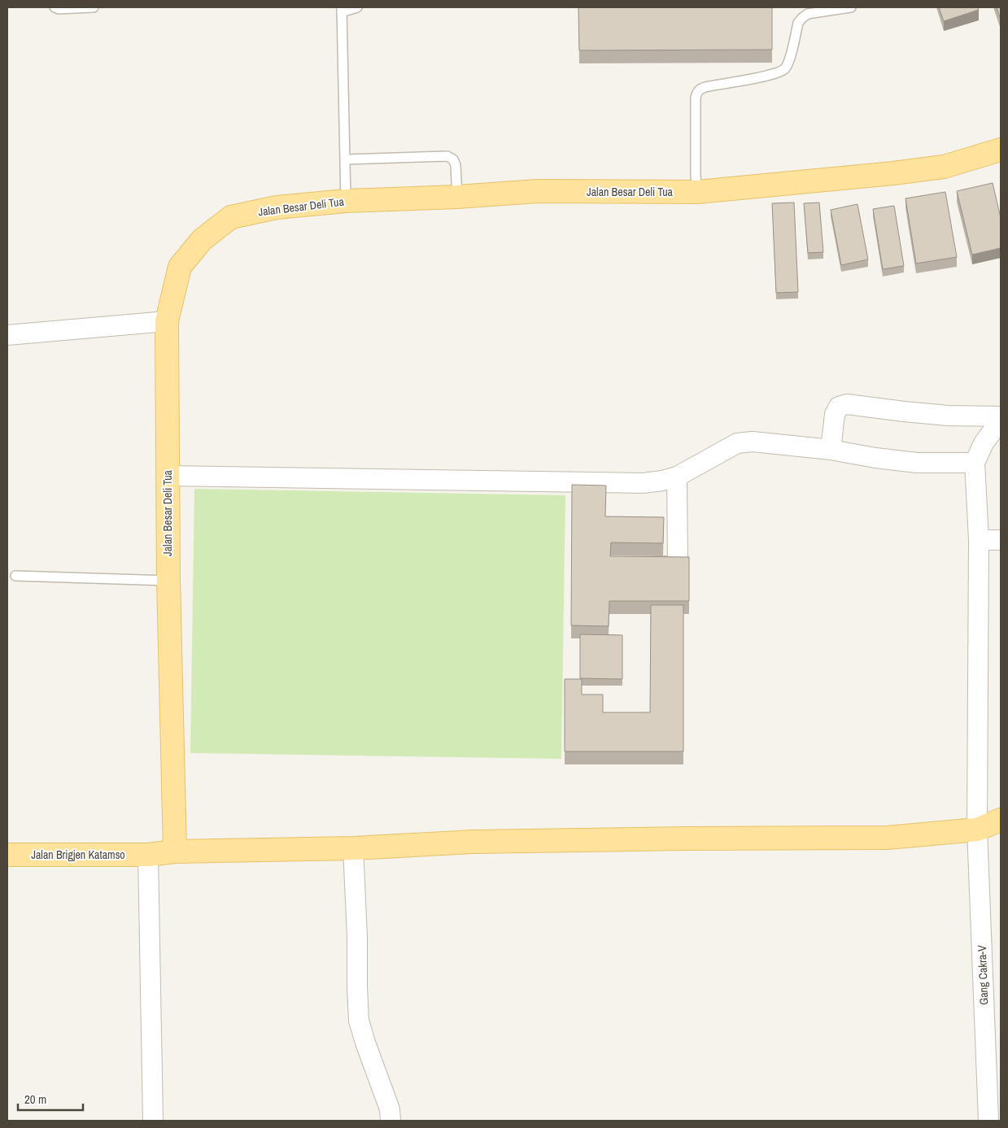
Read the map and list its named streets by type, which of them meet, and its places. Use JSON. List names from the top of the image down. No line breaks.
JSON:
{"streets":{"main road":["Jalan Besar Deli Tua","Jalan Brigjen Katamso"],"street":["Gang Cakra-V"]},"crossings":[["Jalan Besar Deli Tua","Jalan Brigjen Katamso"],["Jalan Brigjen Katamso","Gang Cakra-V"]],"scale_bar":"20 m"}
